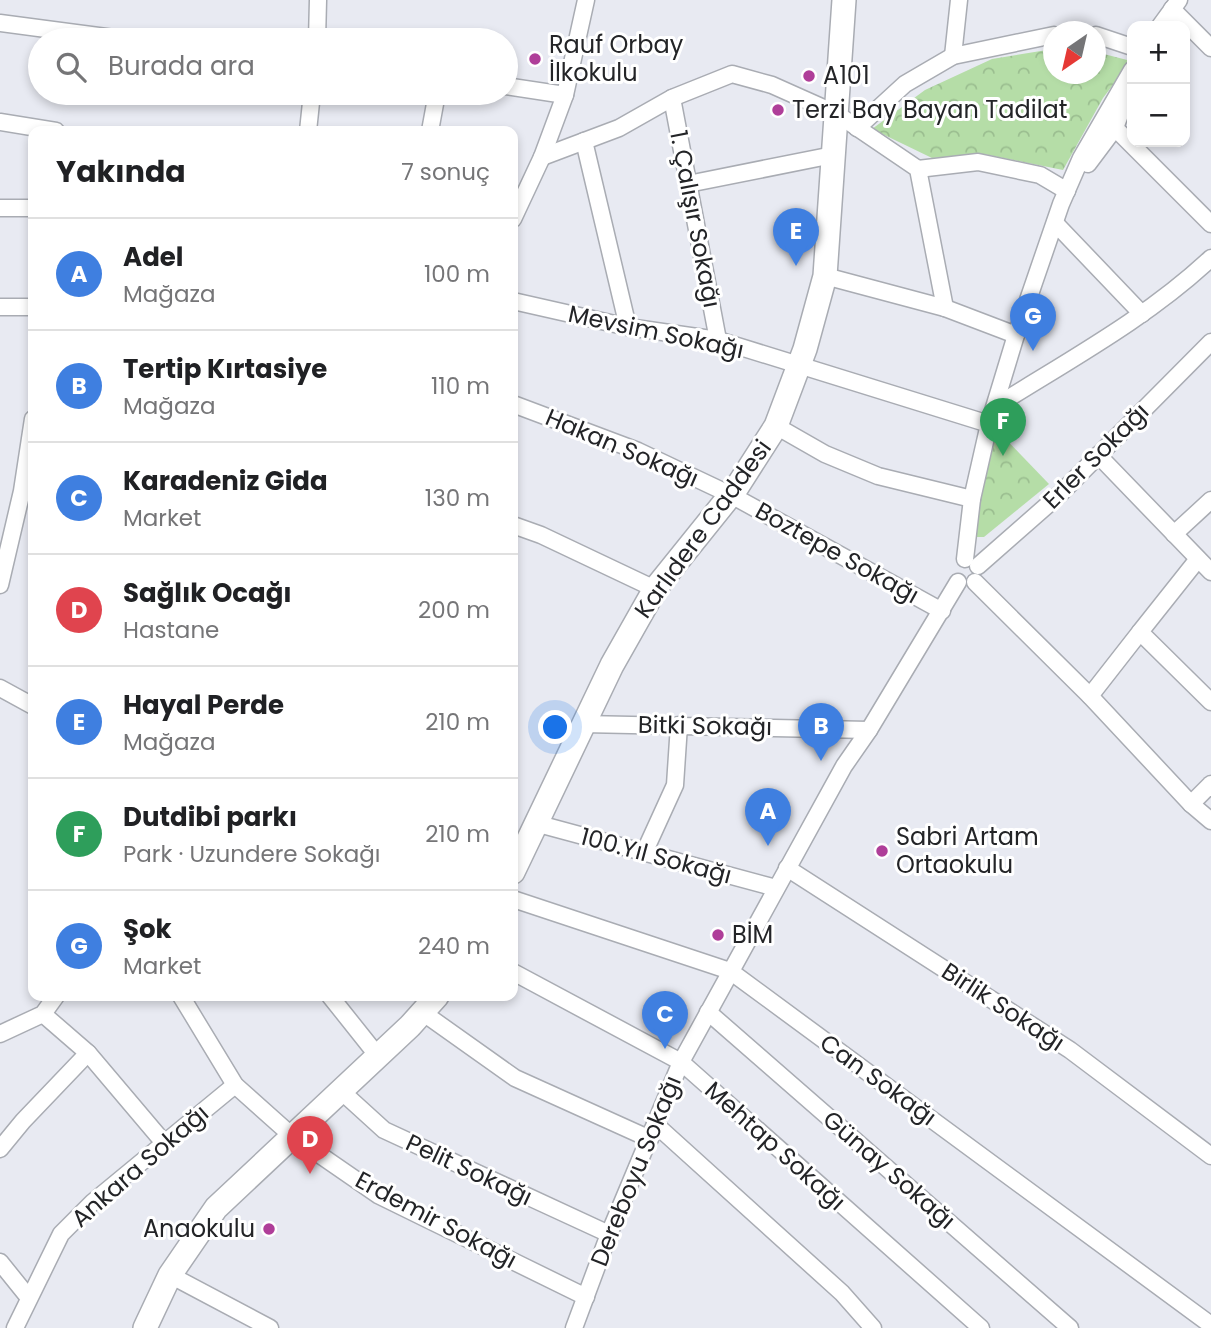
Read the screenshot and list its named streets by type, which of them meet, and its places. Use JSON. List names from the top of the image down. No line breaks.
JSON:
{"streets":{"street":["1. Çalışır Sokağı","Mevsim Sokağı","Hakan Sokağı","Erler Sokağı","Karlıdere Caddesi","Boztepe Sokağı","Bitki Sokağı","100.Yıl Sokağı","Birlik Sokağı","Can Sokağı","Mehtap Sokağı","Ankara Sokağı","Pelit Sokağı","Günay Sokağı","Dereboyu Sokağı","Erdemir Sokağı"]},"crossings":[["1. Çalışır Sokağı","Mevsim Sokağı"],["Mevsim Sokağı","Karlıdere Caddesi"],["Hakan Sokağı","Karlıdere Caddesi"],["Hakan Sokağı","Boztepe Sokağı"],["Erler Sokağı","Dereboyu Sokağı"],["Karlıdere Caddesi","Boztepe Sokağı"],["Karlıdere Caddesi","Bitki Sokağı"],["Karlıdere Caddesi","100.Yıl Sokağı"],["Boztepe Sokağı","Dereboyu Sokağı"],["Bitki Sokağı","Dereboyu Sokağı"],["100.Yıl Sokağı","Dereboyu Sokağı"],["Birlik Sokağı","Dereboyu Sokağı"],["Can Sokağı","Dereboyu Sokağı"],["Mehtap Sokağı","Dereboyu Sokağı"],["Ankara Sokağı","Erdemir Sokağı"],["Pelit Sokağı","Dereboyu Sokağı"],["Günay Sokağı","Dereboyu Sokağı"],["Dereboyu Sokağı","Erdemir Sokağı"]],"places":["Rauf Orbay İlkokulu","A101","Terzi Bay Bayan Tadilat","Sabri Artam Ortaokulu","BİM","Anaokulu"],"north":"bottom left","page":{"map_buttons":["+","−"],"search":"Burada ara","heading":["Yakında","7 sonuç"],"pins":["E","G","F","B","A","C","D"],"list":[{"mark":"A","name":"Adel","note":"Mağaza","value":"100 m"},{"mark":"B","name":"Tertip Kırtasiye","note":"Mağaza","value":"110 m"},{"mark":"C","name":"Karadeniz Gida","note":"Market","value":"130 m"},{"mark":"D","name":"Sağlık Ocağı","note":"Hastane","value":"200 m"},{"mark":"E","name":"Hayal Perde","note":"Mağaza","value":"210 m"},{"mark":"F","name":"Dutdibi parkı","note":"Park · Uzundere Sokağı","value":"210 m"},{"mark":"G","name":"Şok","note":"Market","value":"240 m"}]}}
